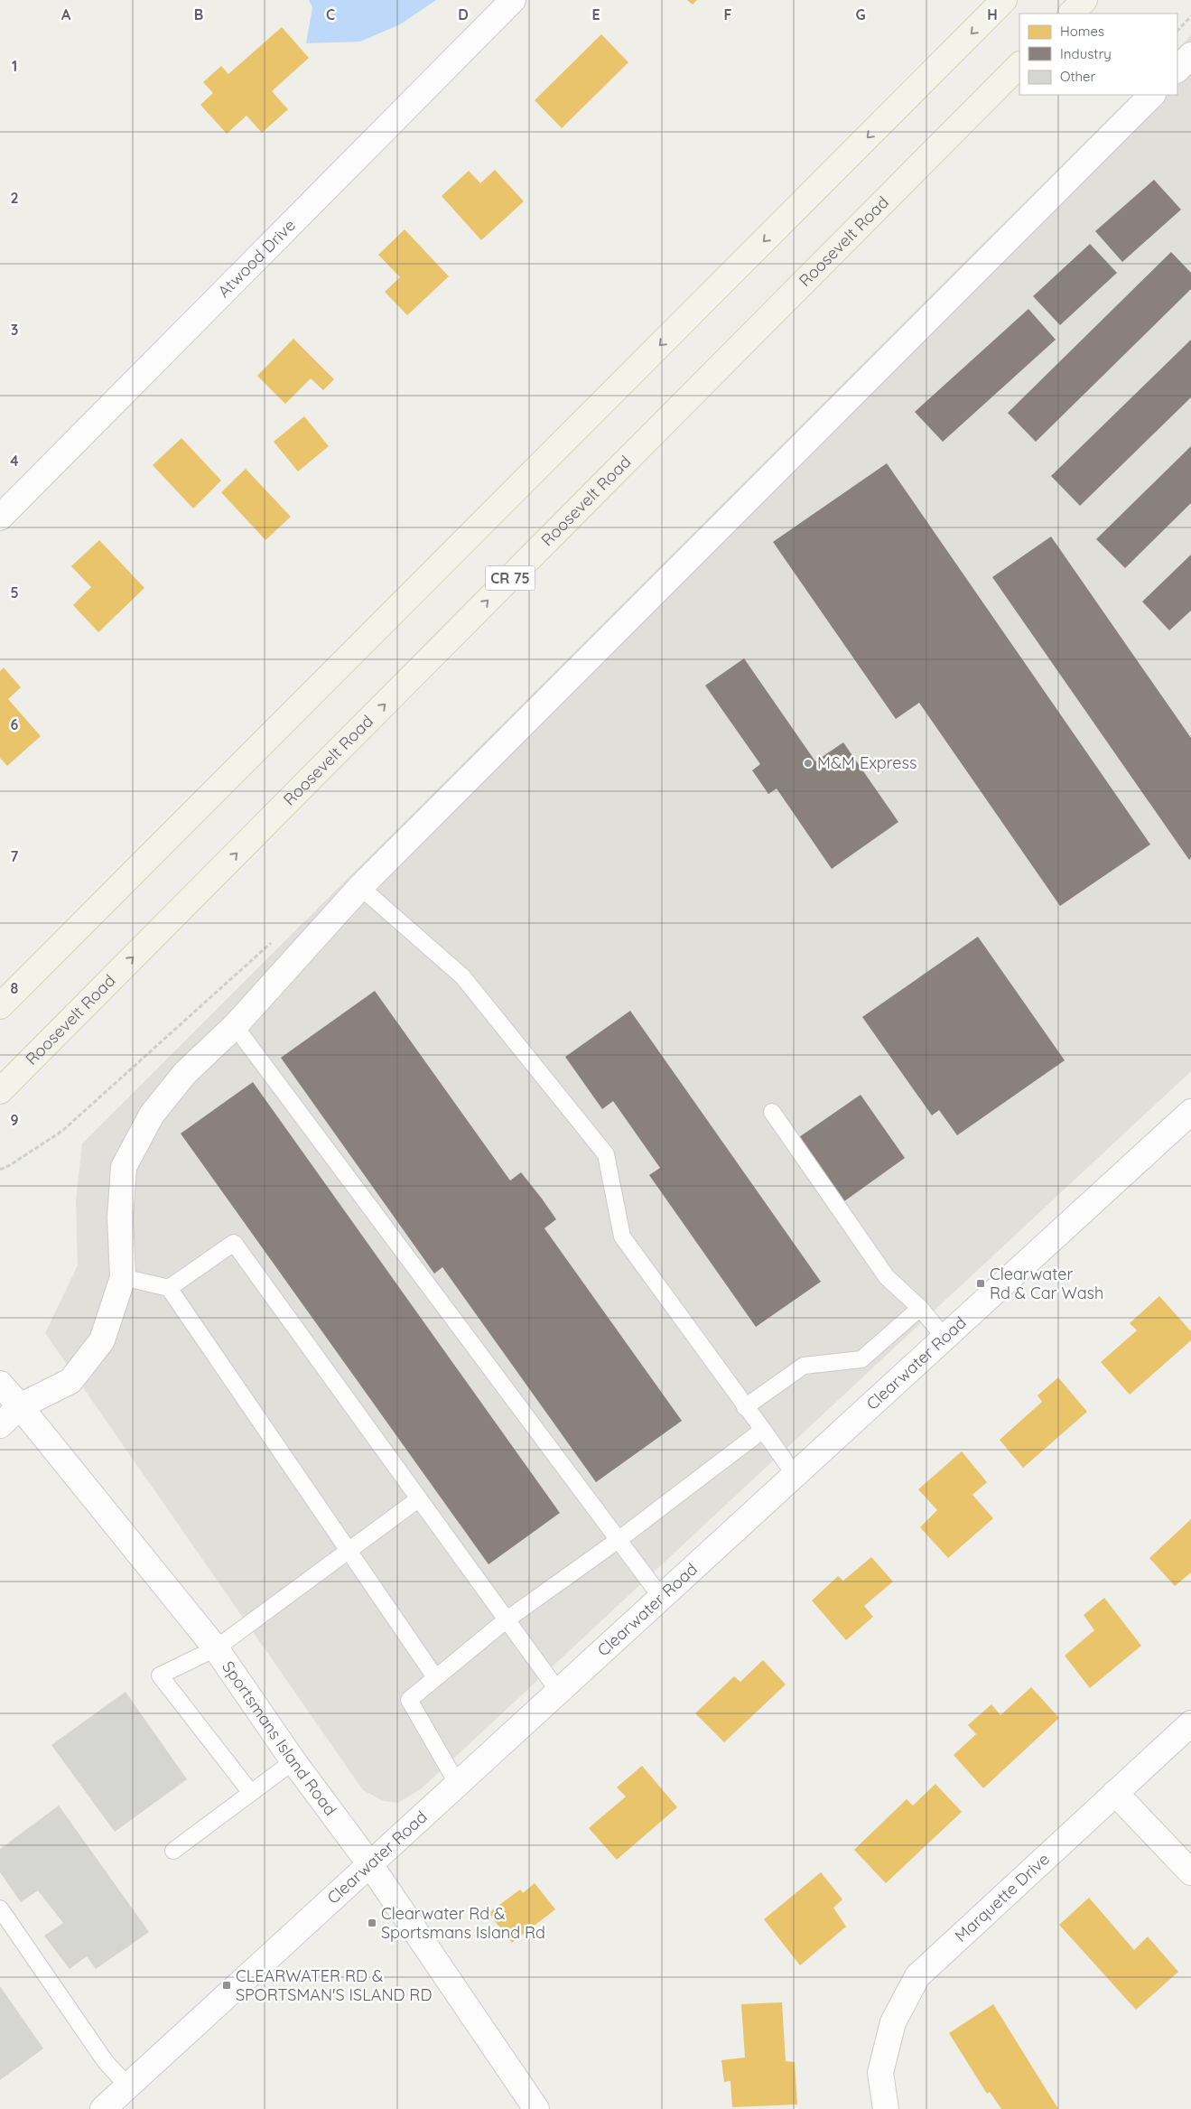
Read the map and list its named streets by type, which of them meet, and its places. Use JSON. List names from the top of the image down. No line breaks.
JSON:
{"streets":{"main road":["Roosevelt Road","CR 75"],"street":["Atwood Drive","Clearwater Road","Sportsmans Island Road","Marquette Drive"]},"crossings":[["Clearwater Road","Sportsmans Island Road"]],"places":{"other":["M&M Express"],"transit":["Clearwater Rd & Car Wash","Clearwater Rd & Sportsmans Island Rd","CLEARWATER RD & SPORTSMAN'S ISLAND RD"]},"legend":["Homes","Industry","Other"],"grid":{"columns":["A","B","C","D","E","F","G","H"],"rows":["1","2","3","4","5","6","7","8","9"]}}
